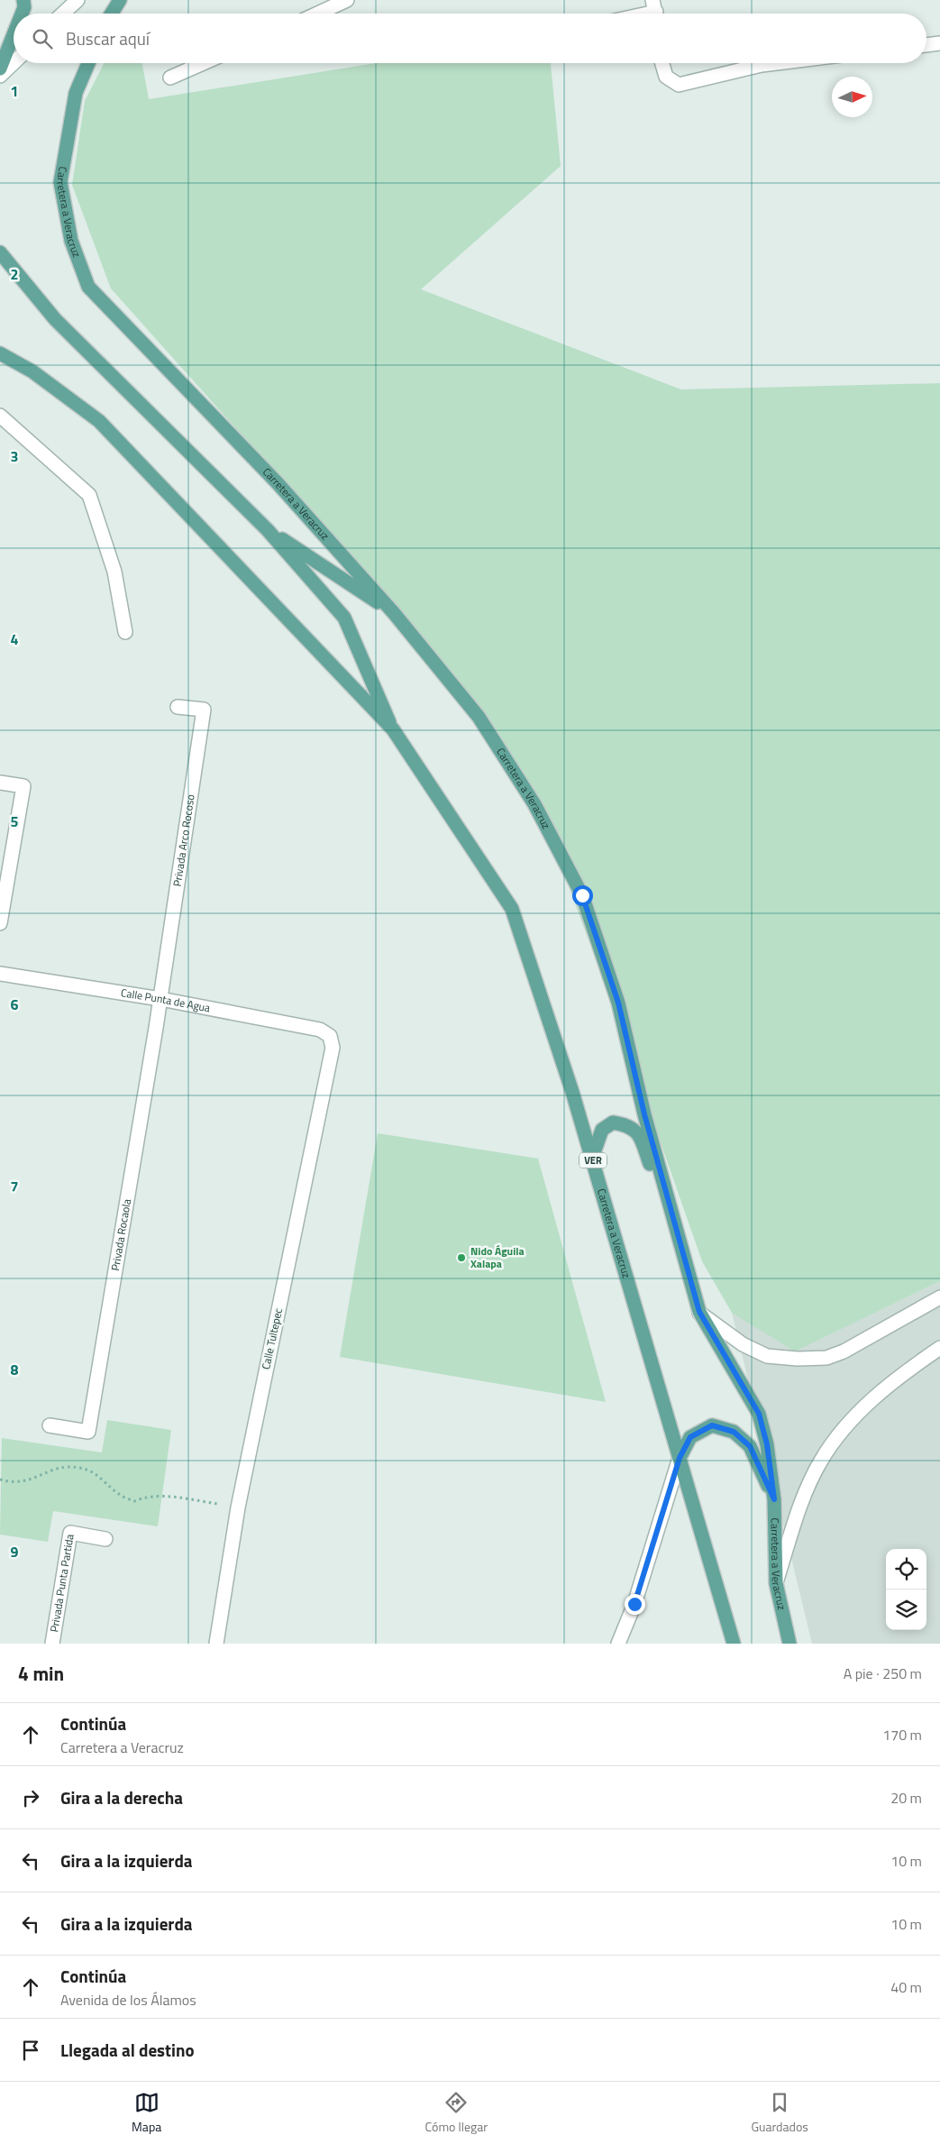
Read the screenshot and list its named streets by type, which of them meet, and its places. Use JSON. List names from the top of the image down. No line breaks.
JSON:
{"streets":{"main road":["Carretera a Veracruz","VER"],"street":["Privada Arco Rocoso","Calle Punta de Agua","Privada Rocaola","Calle Tultepec","Privada Punta Partida"]},"crossings":[["Privada Arco Rocoso","Calle Punta de Agua"],["Privada Arco Rocoso","Privada Rocaola"],["Calle Punta de Agua","Privada Rocaola"],["Calle Punta de Agua","Calle Tultepec"]],"places":["Nido Águila Xalapa"],"north":"right","page":{"search":"Buscar aquí","heading":["4 min","A pie · 250 m"],"list":[["Continúa","Carretera a Veracruz","170 m"],["Gira a la derecha","20 m"],["Gira a la izquierda","10 m"],["Gira a la izquierda","10 m"],["Continúa","Avenida de los Álamos","40 m"],"Llegada al destino"],"nav":["Mapa","Cómo llegar","Guardados"]},"grid":{"rows":["1","2","3","4","5","6","7","8","9"]}}
